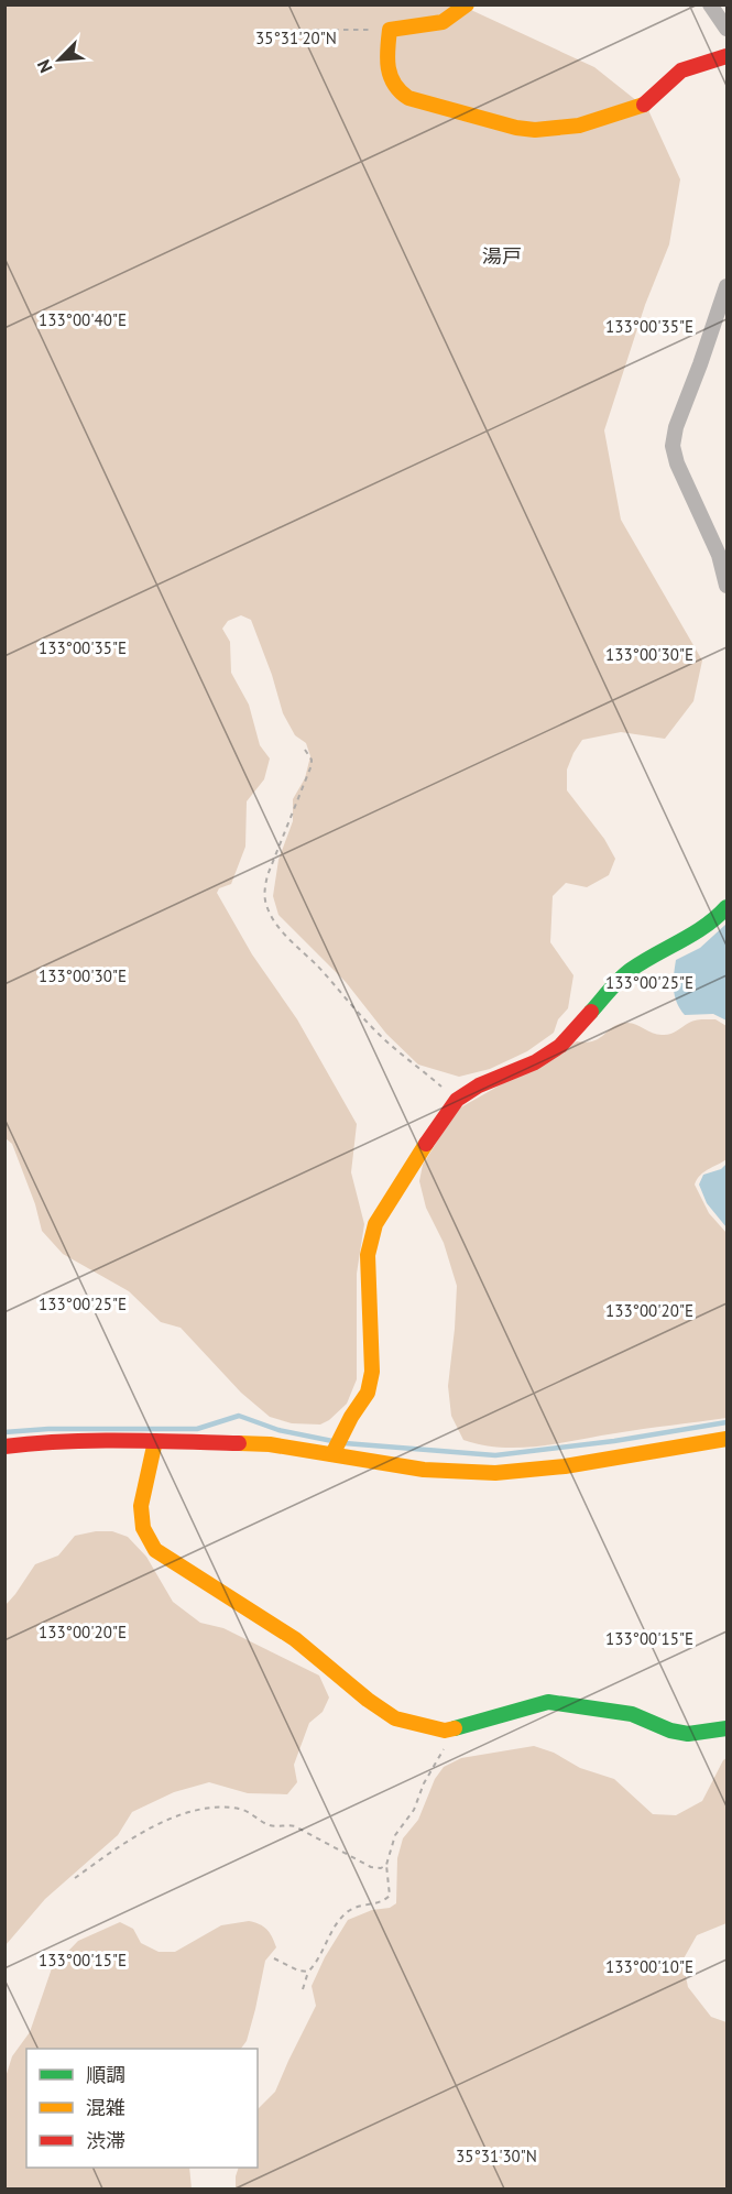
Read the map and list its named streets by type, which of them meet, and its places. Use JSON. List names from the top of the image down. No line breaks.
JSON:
{"districts":["湯戸"],"legend":["順調","混雑","渋滞"],"north":"bottom left","coordinates":["35°31'20\"N","133°00'40\"E","133°00'35\"E","133°00'30\"E","133°00'25\"E","133°00'20\"E","133°00'15\"E","133°00'10\"E","35°31'30\"N"]}
